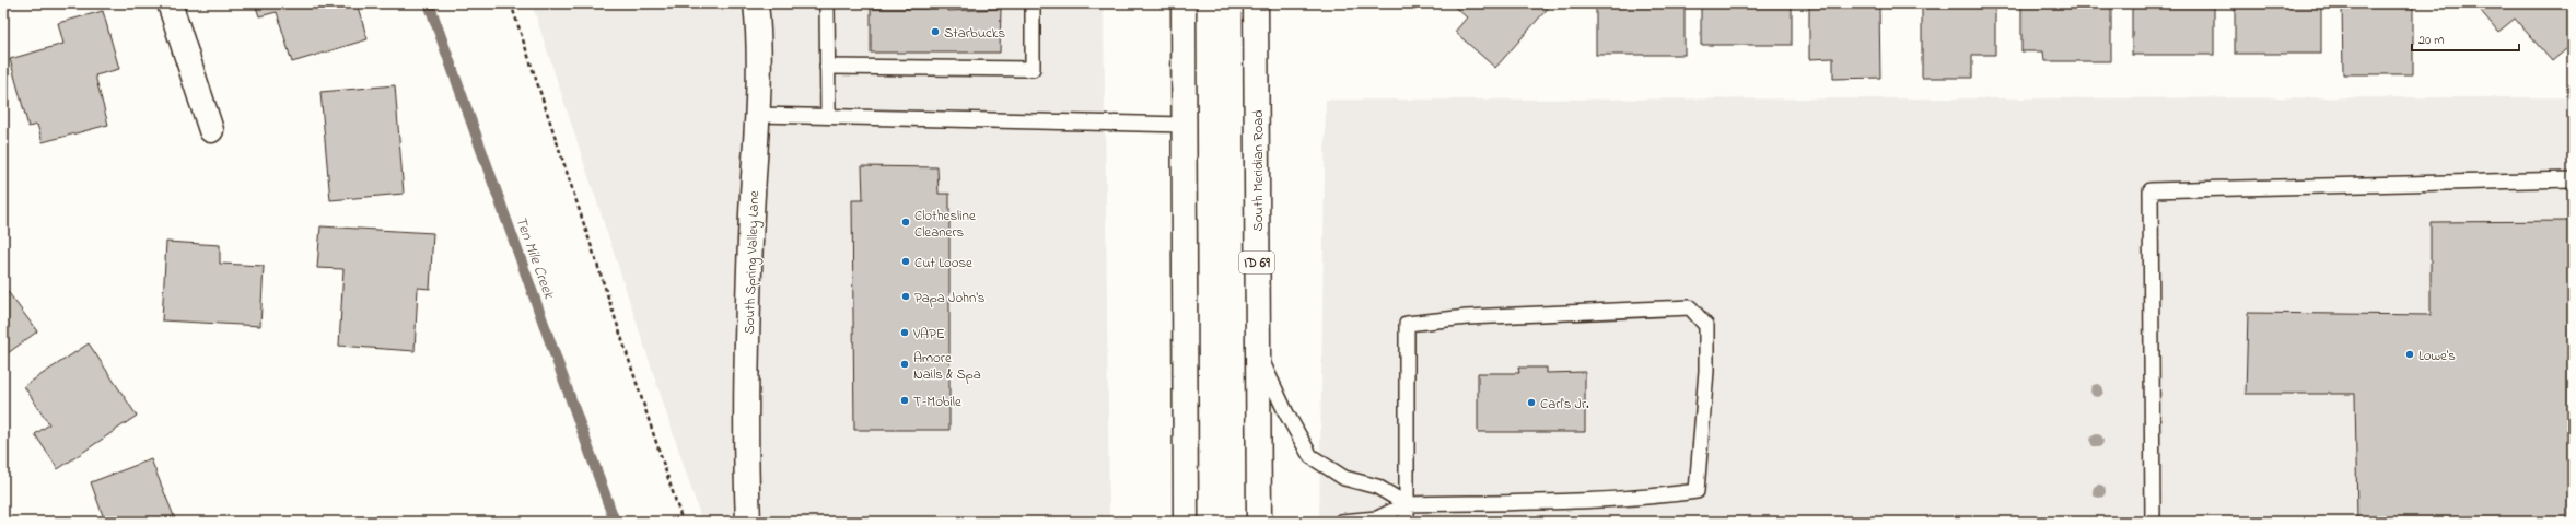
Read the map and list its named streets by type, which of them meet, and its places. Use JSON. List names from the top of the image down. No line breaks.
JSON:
{"streets":{"main road":["South Meridian Road","South Spring Valley Lane","ID 69"]},"water":["Ten Mile Creek"],"places":["Starbucks","Clothesline Cleaners","Cut Loose","Papa John's","VAPE","Lowe's","Amore Nails & Spa","T-Mobile","Carl's Jr."],"scale_bar":"20 m"}
